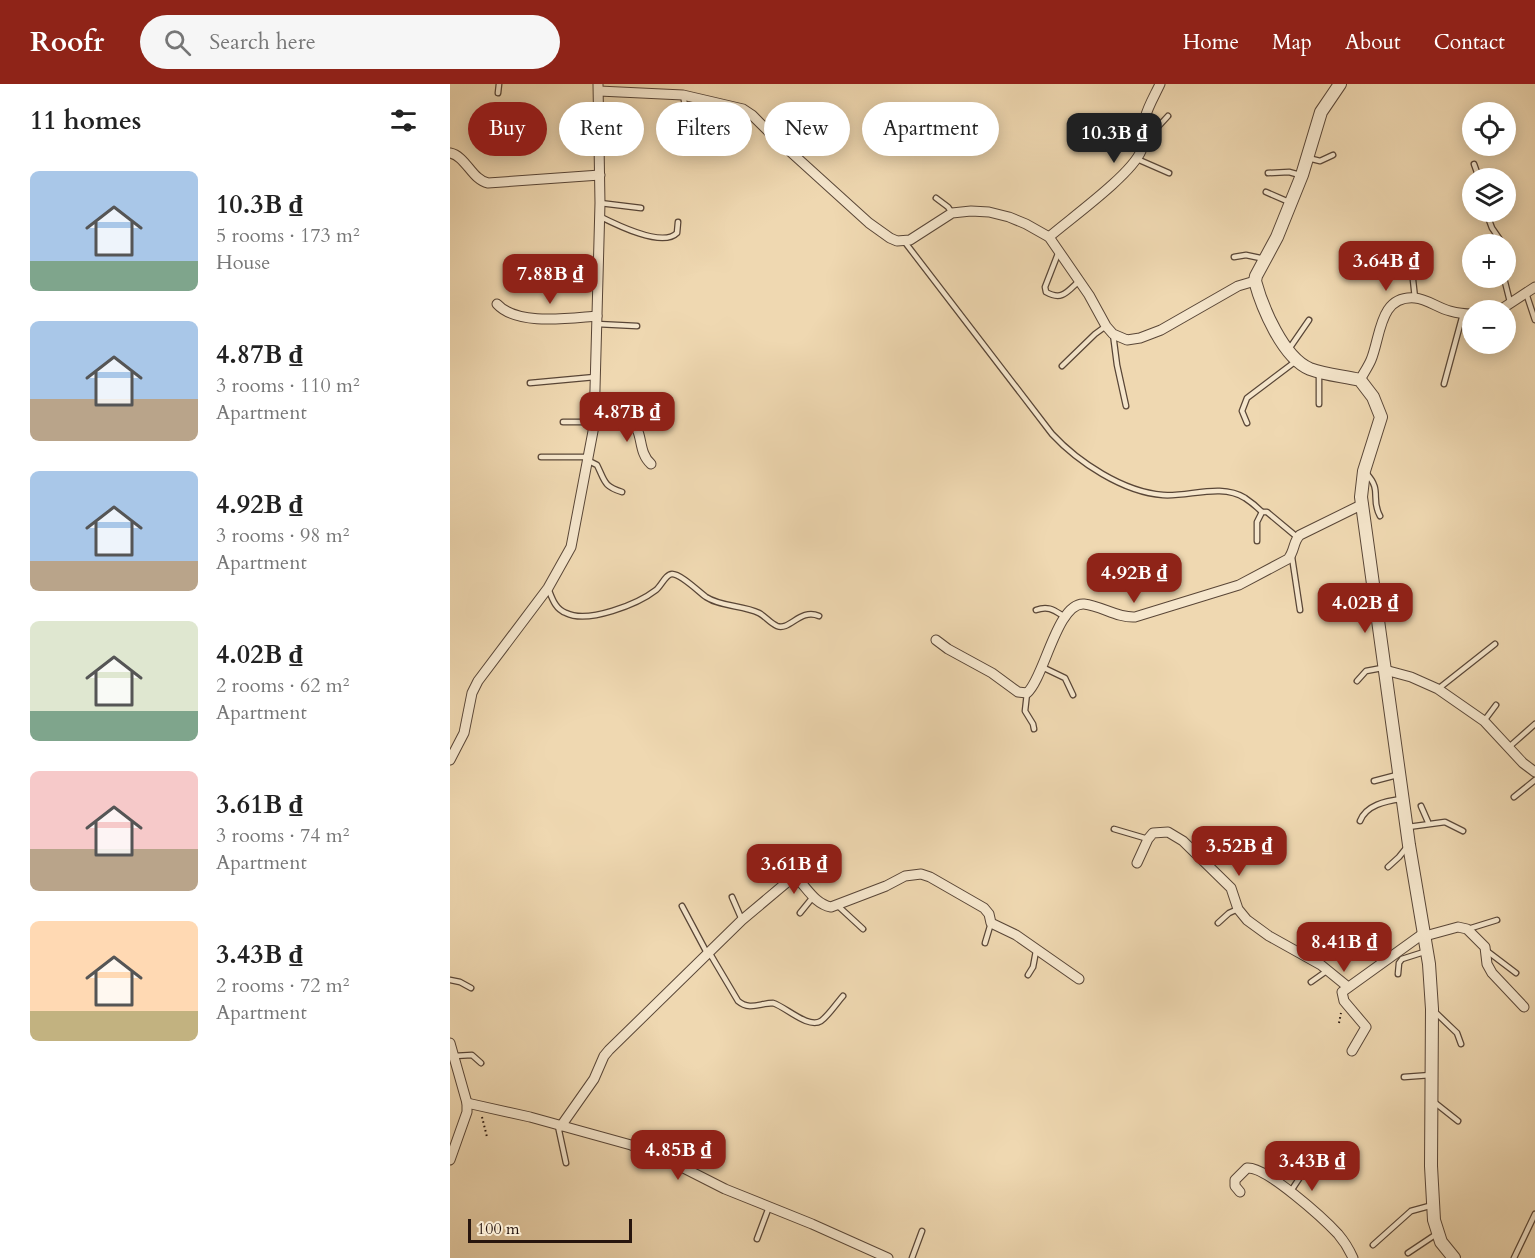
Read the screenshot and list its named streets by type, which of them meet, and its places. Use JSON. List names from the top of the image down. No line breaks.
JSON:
{"scale_bar":"100 m","page":{"header":"Roofr","search":"Search here","nav":["Home","Map","About","Contact"],"heading":"11 homes","map_buttons":["+","−"],"chip":["Buy","Rent","Filters","New","Apartment"],"price":["10.3B ₫","3.64B ₫","7.88B ₫","4.87B ₫","4.92B ₫","4.02B ₫","3.52B ₫","3.61B ₫","8.41B ₫","4.85B ₫","3.43B ₫"],"list":[{"name":"10.3B ₫","note":"5 rooms · 173 m² · House"},{"name":"4.87B ₫","note":"3 rooms · 110 m² · Apartment"},{"name":"4.92B ₫","note":"3 rooms · 98 m² · Apartment"},{"name":"4.02B ₫","note":"2 rooms · 62 m² · Apartment"},{"name":"3.61B ₫","note":"3 rooms · 74 m² · Apartment"},{"name":"3.43B ₫","note":"2 rooms · 72 m² · Apartment"}],"scale":"100 m"}}
